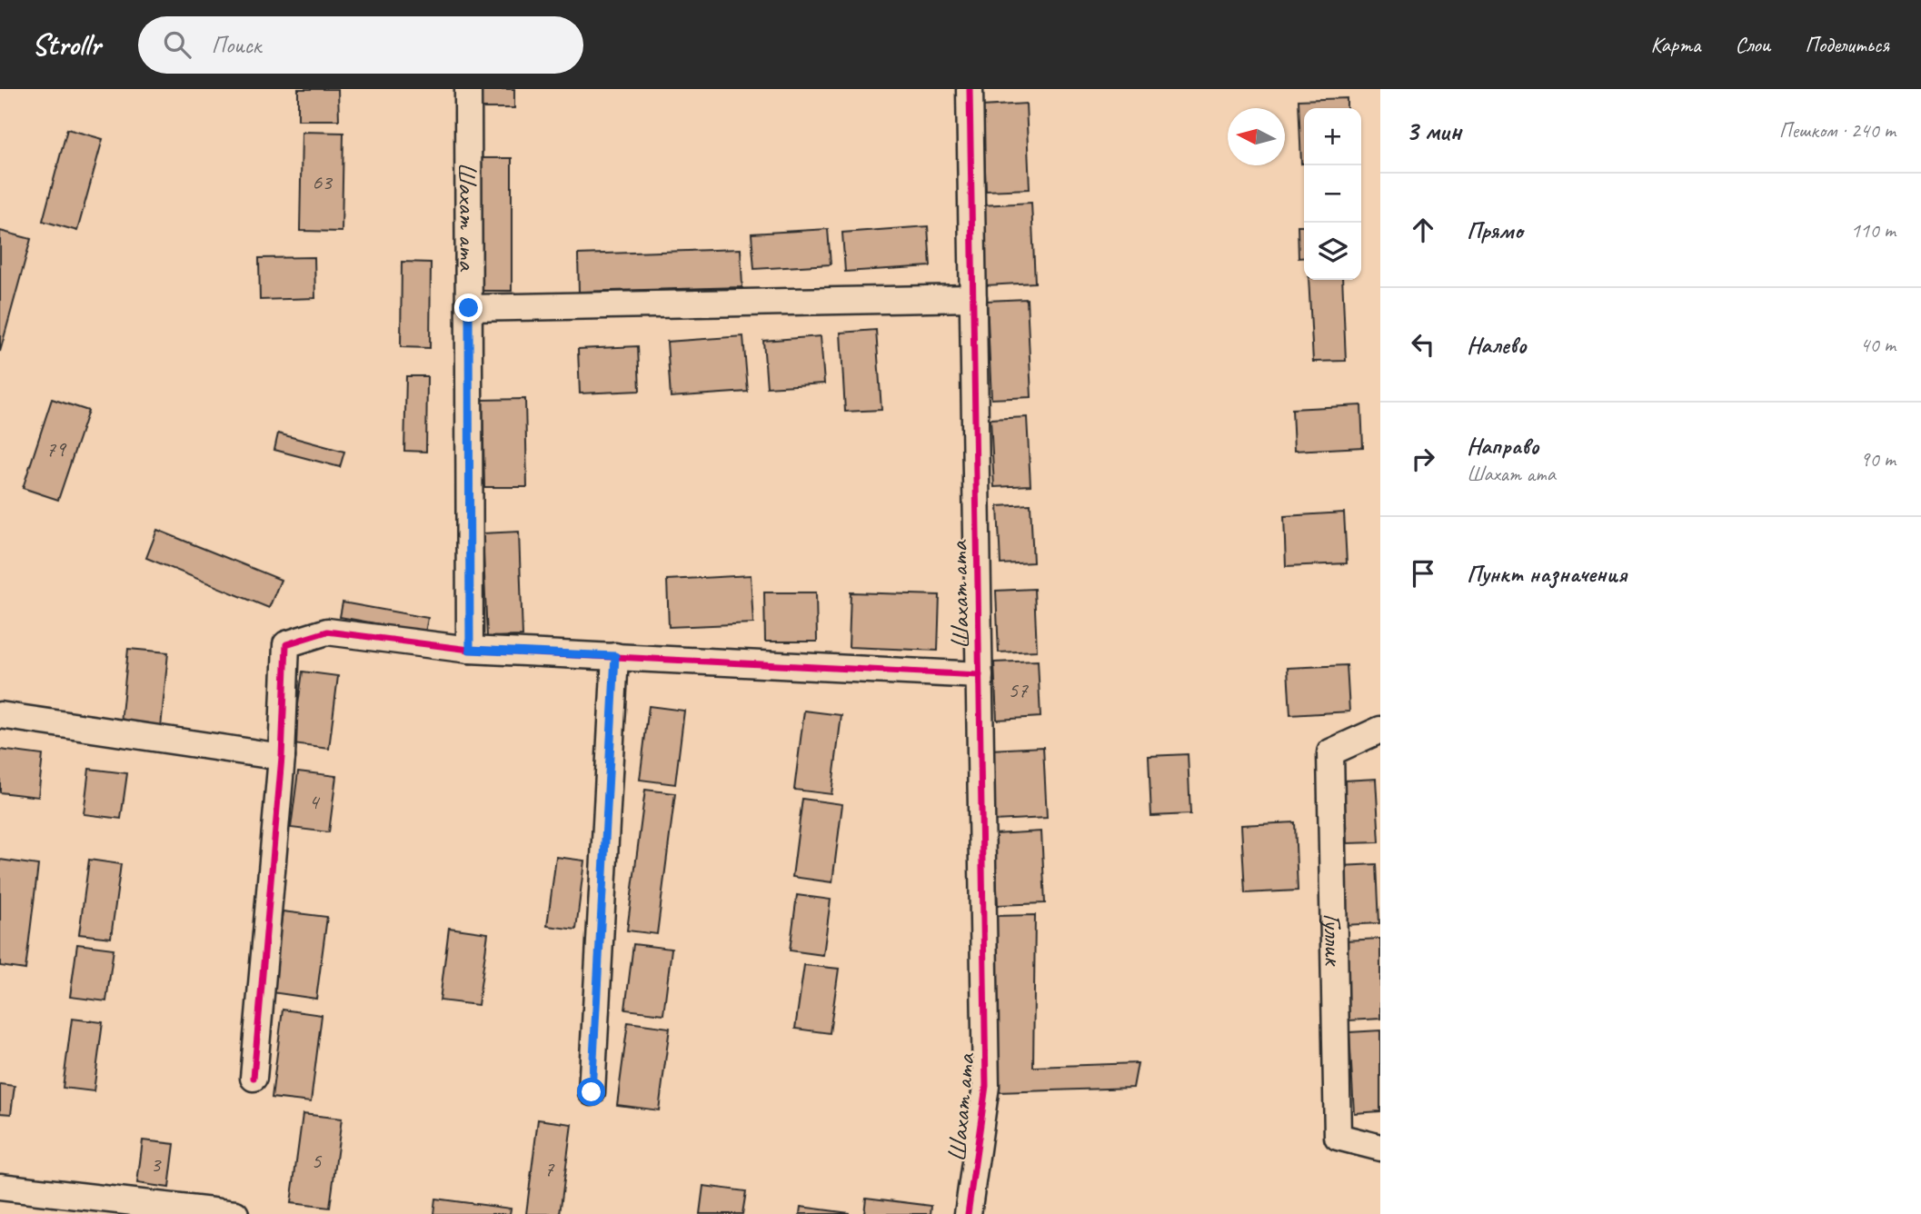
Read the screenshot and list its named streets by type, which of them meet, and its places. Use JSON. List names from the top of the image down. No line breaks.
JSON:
{"streets":{"street":["Шахат ата","Гуллик"]},"house_numbers":["63","79","57","4","5","3","7"],"north":"left","page":{"header":"Strollr","search":"Поиск","nav":["Карта","Слои","Поделиться"],"heading":["3 мин","Пешком · 240 m"],"map_buttons":["+","−"],"list":[["Прямо","110 m"],["Налево","40 m"],["Направо","Шахат ата","90 m"],"Пункт назначения"]}}
